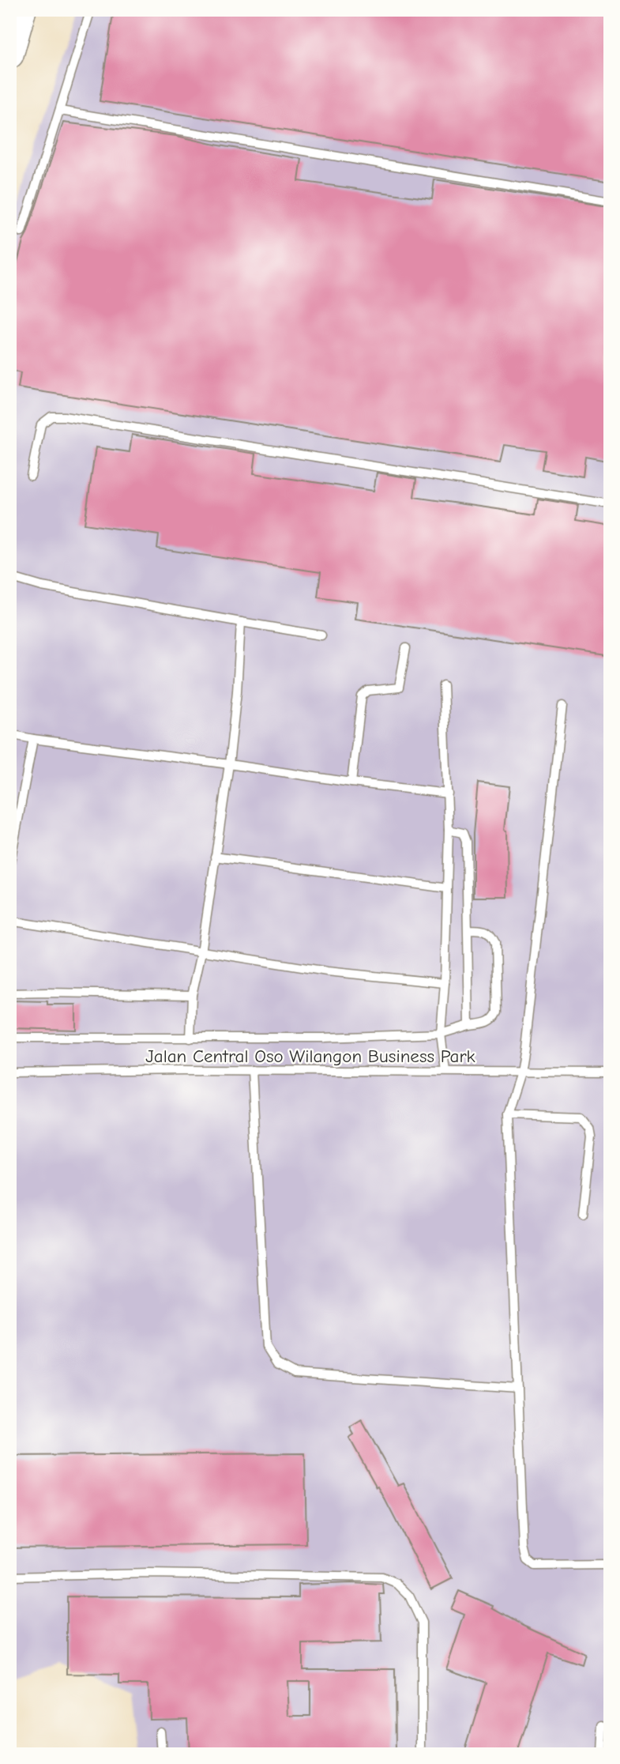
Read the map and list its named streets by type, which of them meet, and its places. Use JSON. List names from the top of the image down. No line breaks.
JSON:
{"streets":{"lane":["Jalan Central Oso Wilangon Business Park"]}}
